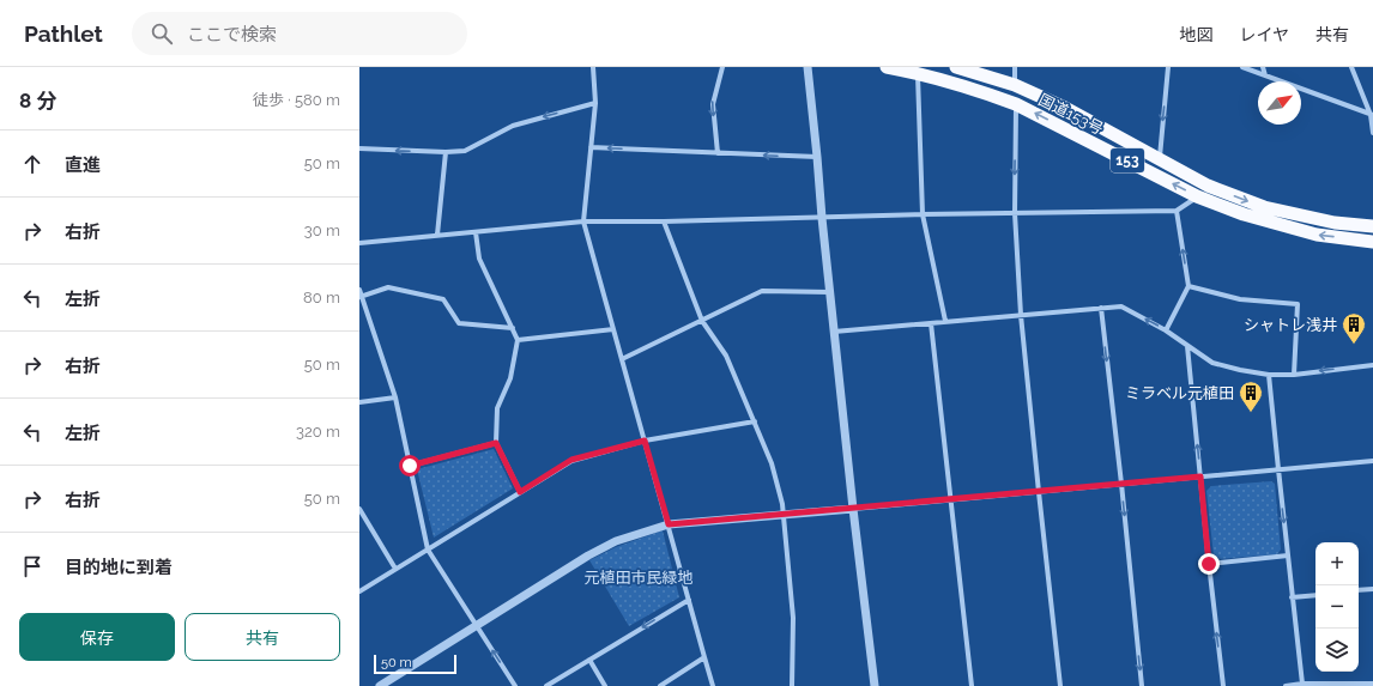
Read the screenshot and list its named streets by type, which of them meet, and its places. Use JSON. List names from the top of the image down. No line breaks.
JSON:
{"streets":{"highway":["国道153号","153"]},"parks":["元植田市民緑地"],"places":{"building":["シャトレ浅井","ミラベル元植田"]},"scale_bar":"50 m","north":"top right","page":{"header":"Pathlet","search":"ここで検索","nav":["地図","レイヤ","共有"],"heading":["8 分","徒歩 · 580 m"],"list":[["直進","50 m"],["右折","30 m"],["左折","80 m"],["右折","50 m"],["左折","320 m"],["右折","50 m"],"目的地に到着"],"map_buttons":["+","−"],"buttons":["保存","共有"],"scale":"50 m"}}
